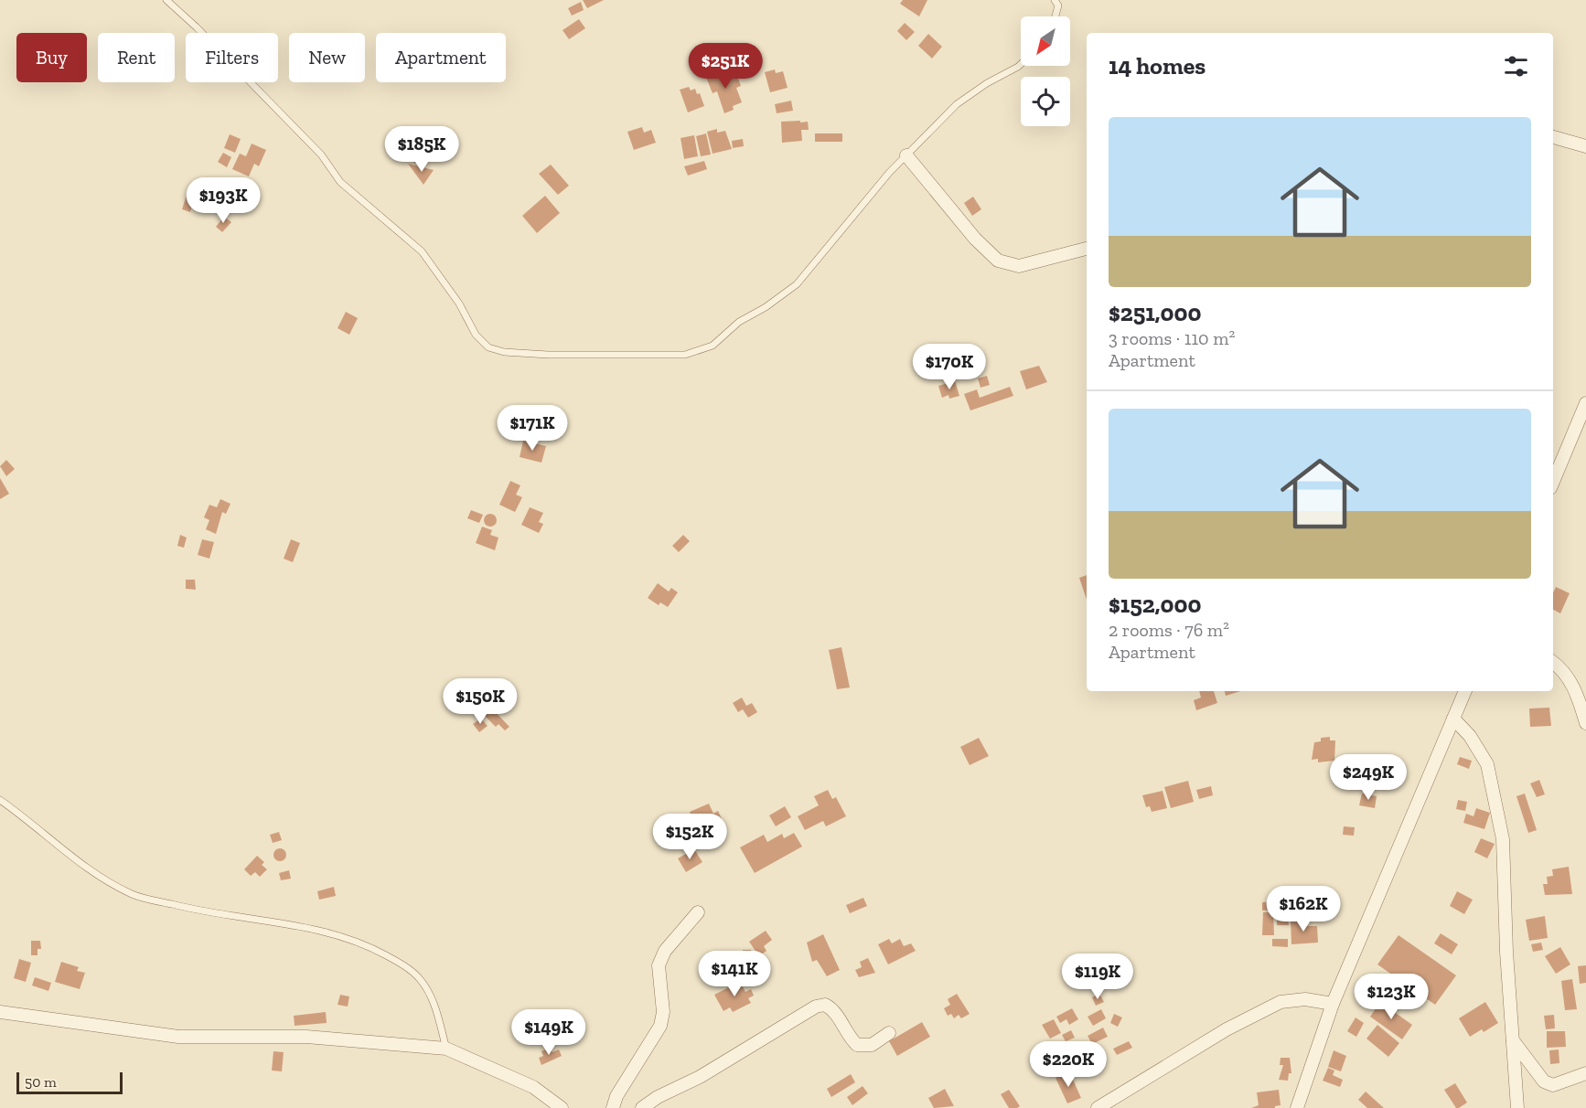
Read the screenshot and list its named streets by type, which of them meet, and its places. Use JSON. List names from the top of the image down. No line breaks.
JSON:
{"scale_bar":"50 m","north":"bottom left","page":{"chip":["Buy","Rent","Filters","New","Apartment"],"heading":"14 homes","price":["$251K","$185K","$193K","$170K","$171K","$150K","$249K","$152K","$162K","$141K","$119K","$123K","$149K","$220K"],"list":[{"name":"$251,000","note":"3 rooms · 110 m² · Apartment"},{"name":"$152,000","note":"2 rooms · 76 m² · Apartment"}],"scale":"50 m"}}
